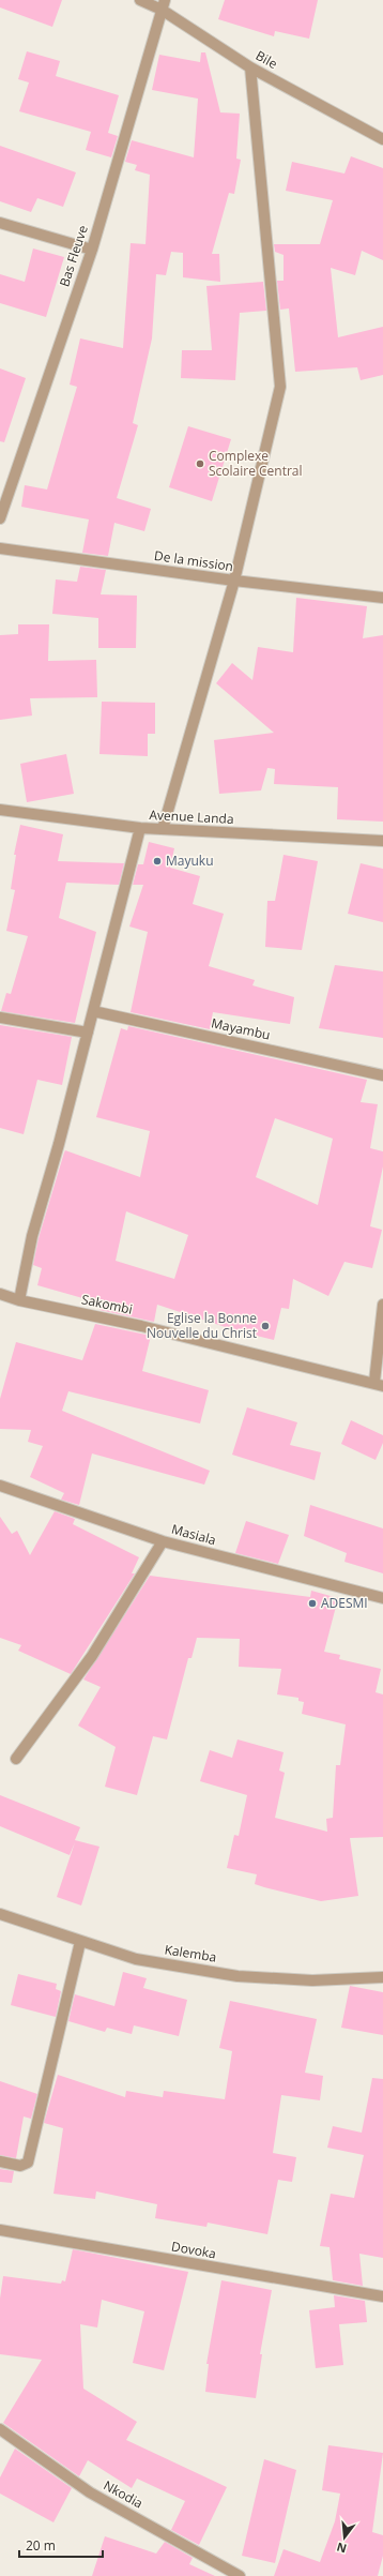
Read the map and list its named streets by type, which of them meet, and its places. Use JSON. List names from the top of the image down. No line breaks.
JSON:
{"streets":{"street":["Bile","Bas Fleuve","De la mission","Avenue Landa","Mayambu","Sakombi","Masiala","Kalemba","Dovoka","Nkodia"]},"crossings":[["Bile","Bas Fleuve"]],"places":["Complexe Scolaire Central","Mayuku","Eglise la Bonne Nouvelle du Christ","ADESMI"],"scale_bar":"20 m","north":"bottom"}
